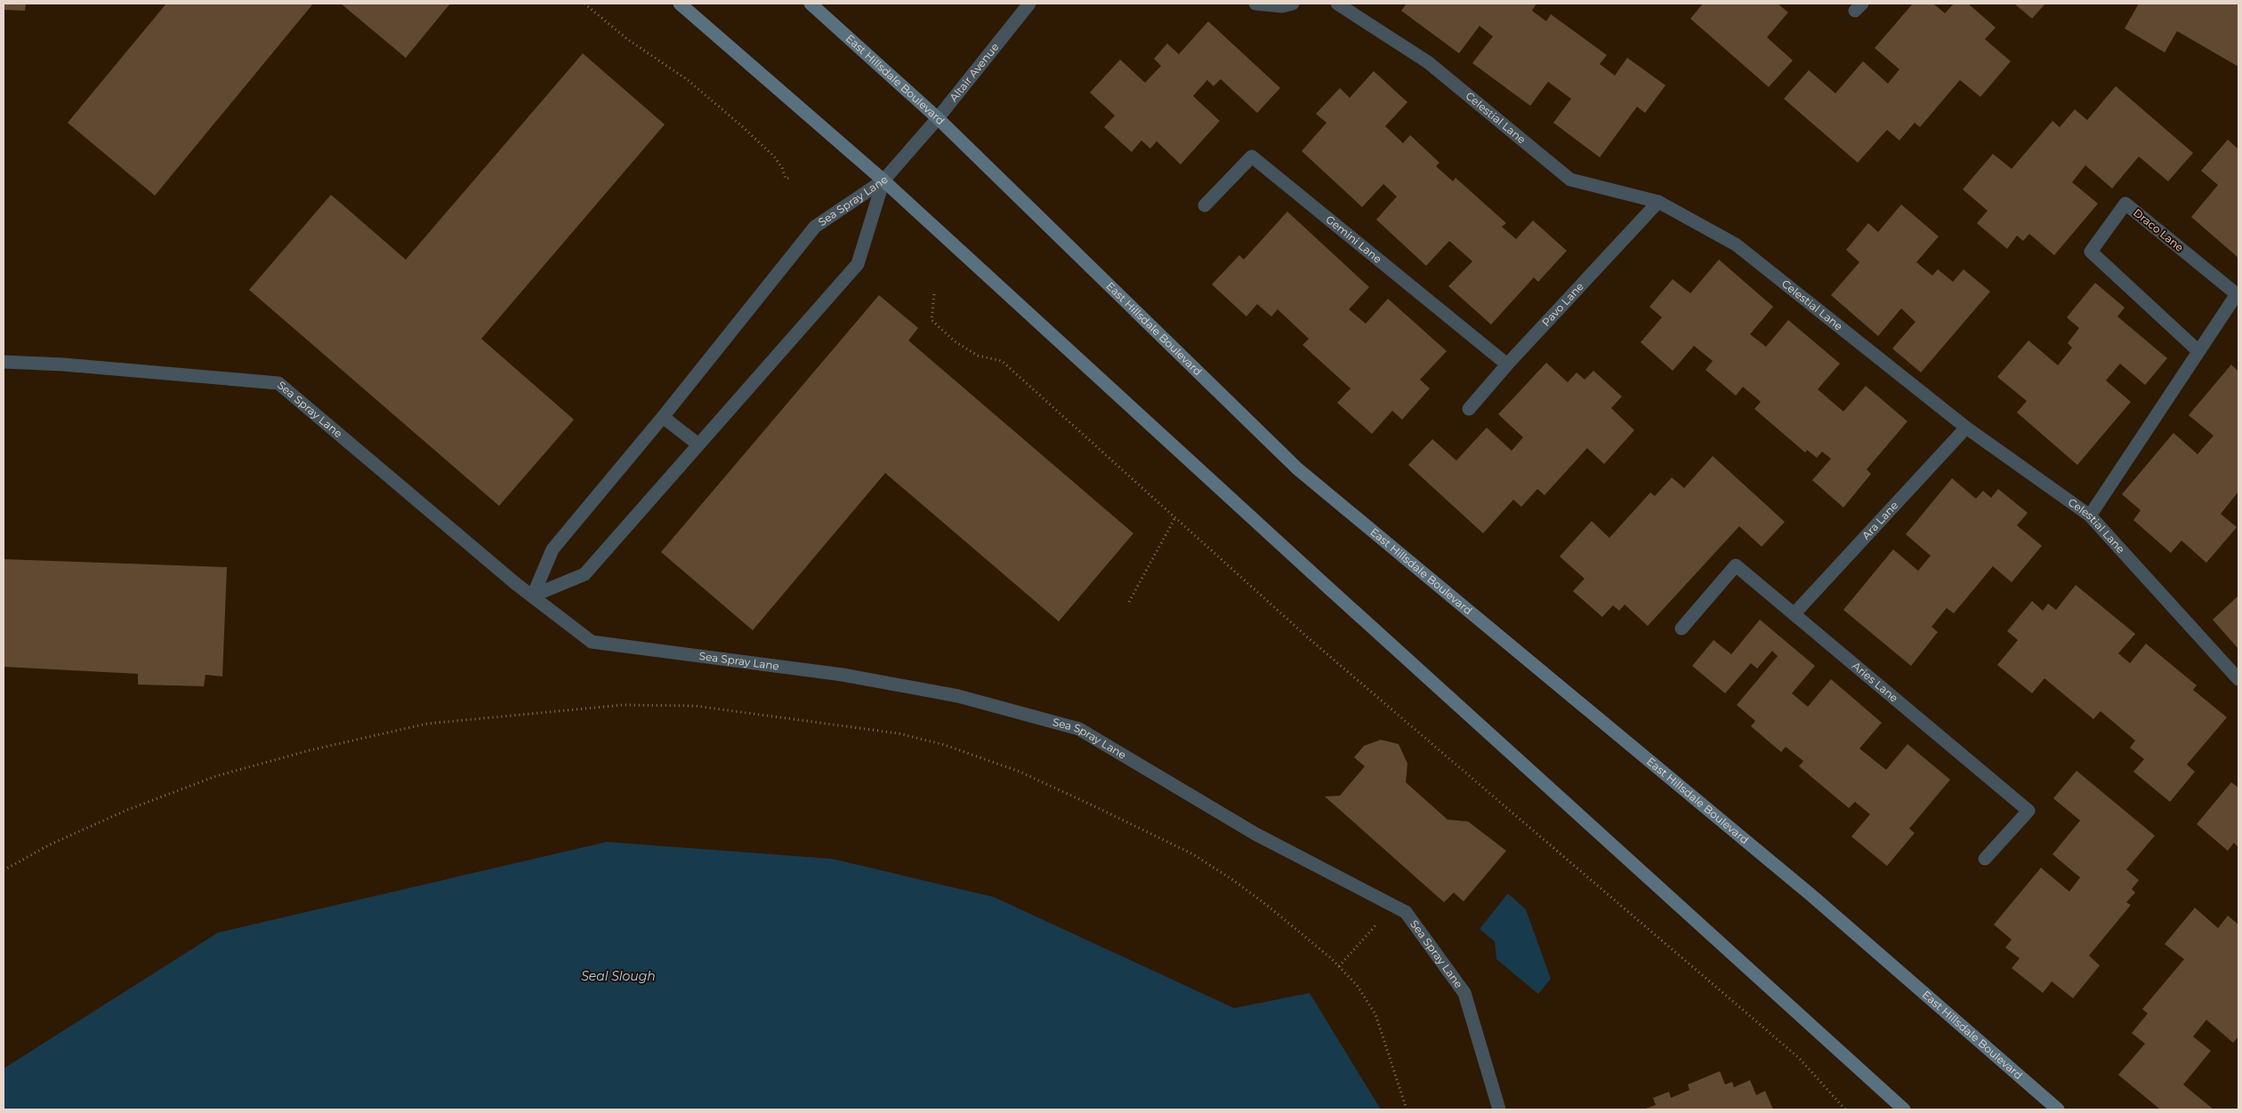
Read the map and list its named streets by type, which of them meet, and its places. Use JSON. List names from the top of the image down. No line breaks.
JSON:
{"streets":{"main road":["East Hillsdale Boulevard"],"street":["Altair Avenue","Celestial Lane","Sea Spray Lane","Draco Lane","Gemini Lane","Pavo Lane","Ara Lane","Aries Lane"]},"crossings":[["Altair Avenue","East Hillsdale Boulevard"],["Altair Avenue","Sea Spray Lane"],["Celestial Lane","Draco Lane"],["Celestial Lane","Pavo Lane"],["Celestial Lane","Ara Lane"],["Gemini Lane","Pavo Lane"],["Ara Lane","Aries Lane"]],"water":["Seal Slough"]}
